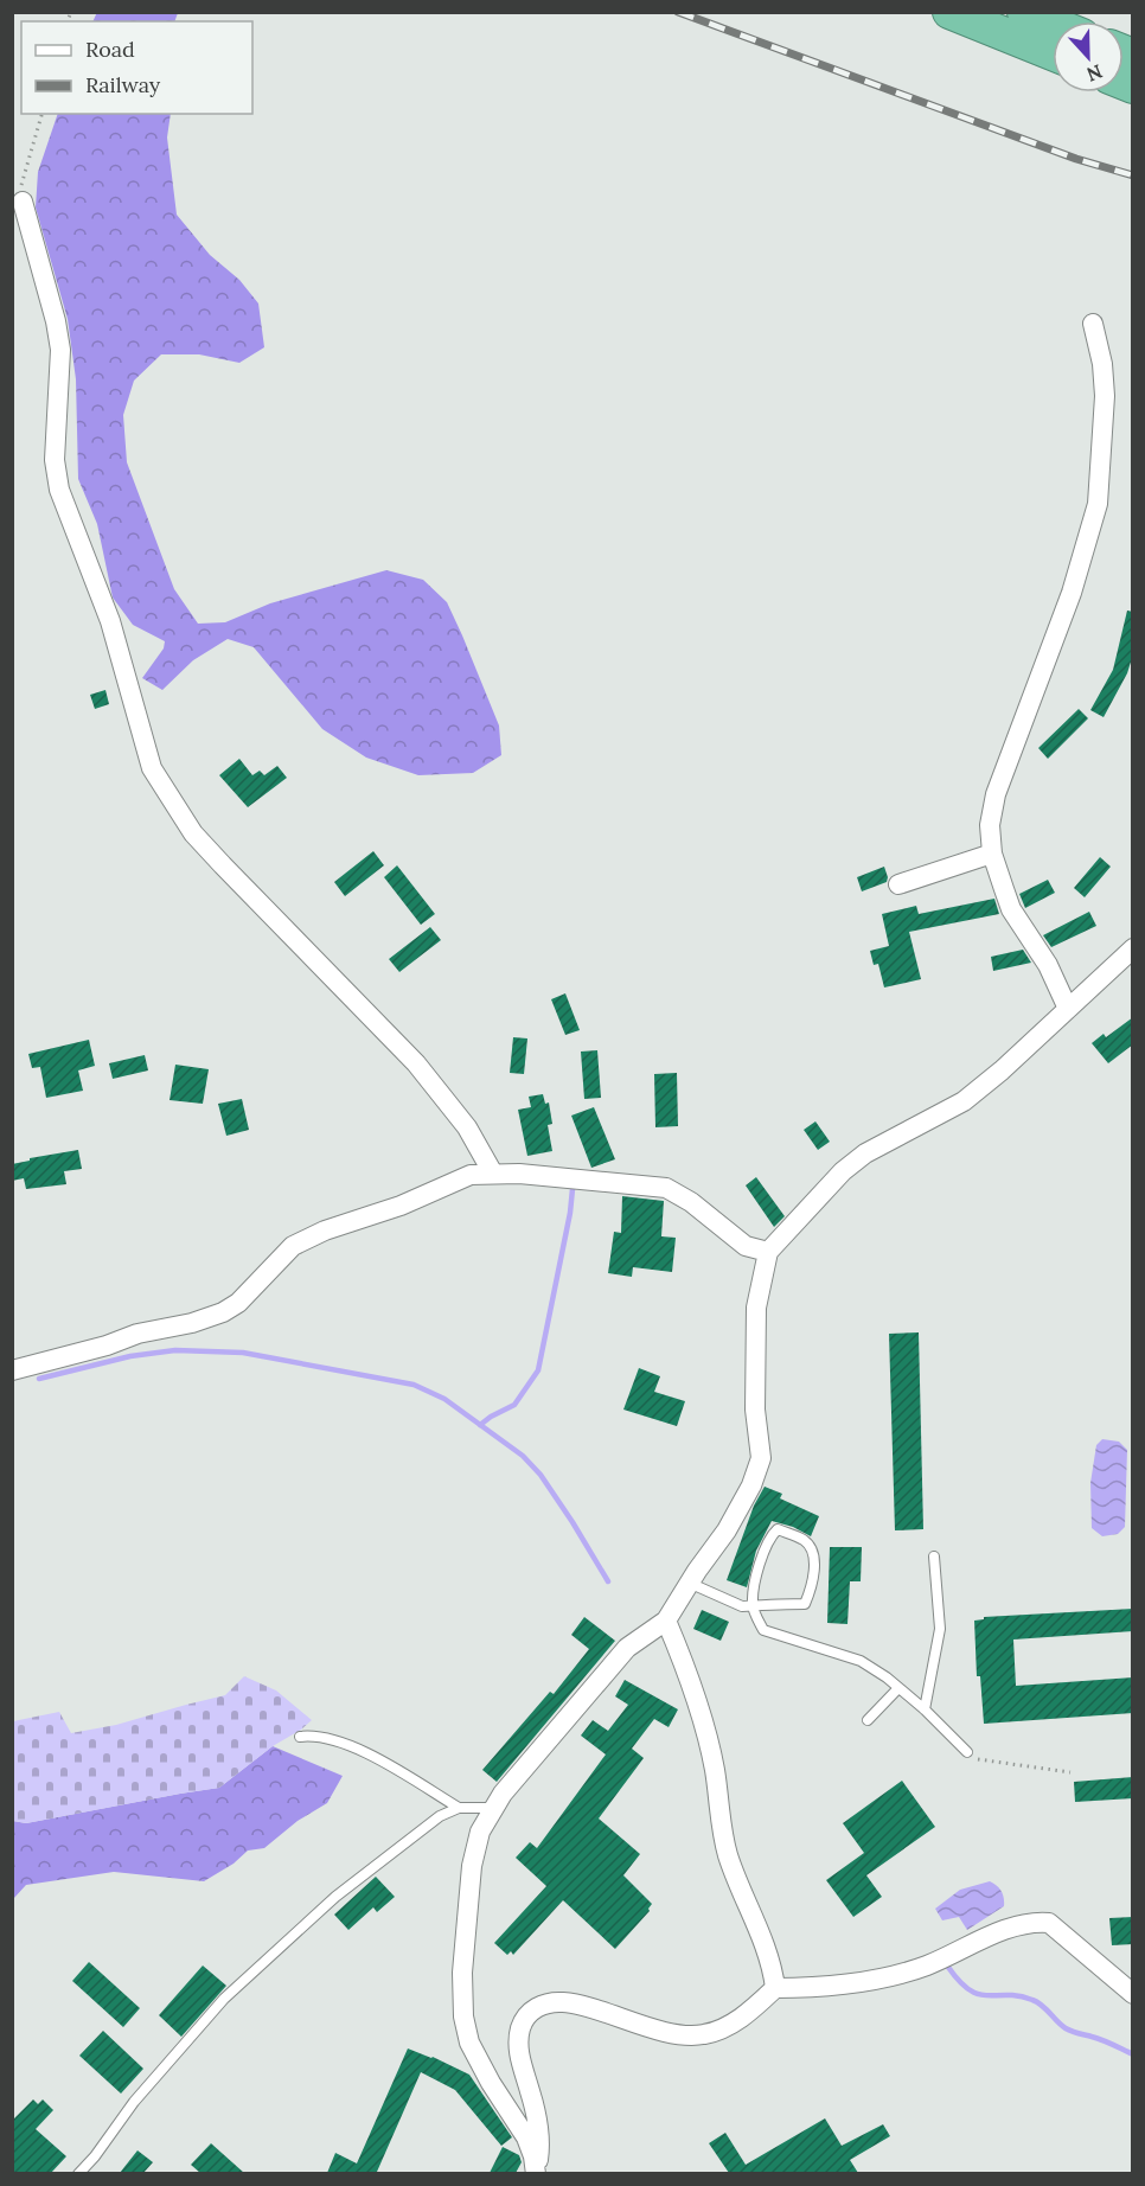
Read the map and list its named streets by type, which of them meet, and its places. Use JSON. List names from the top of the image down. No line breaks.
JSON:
{"legend":["Road","Railway"],"north":"bottom"}
